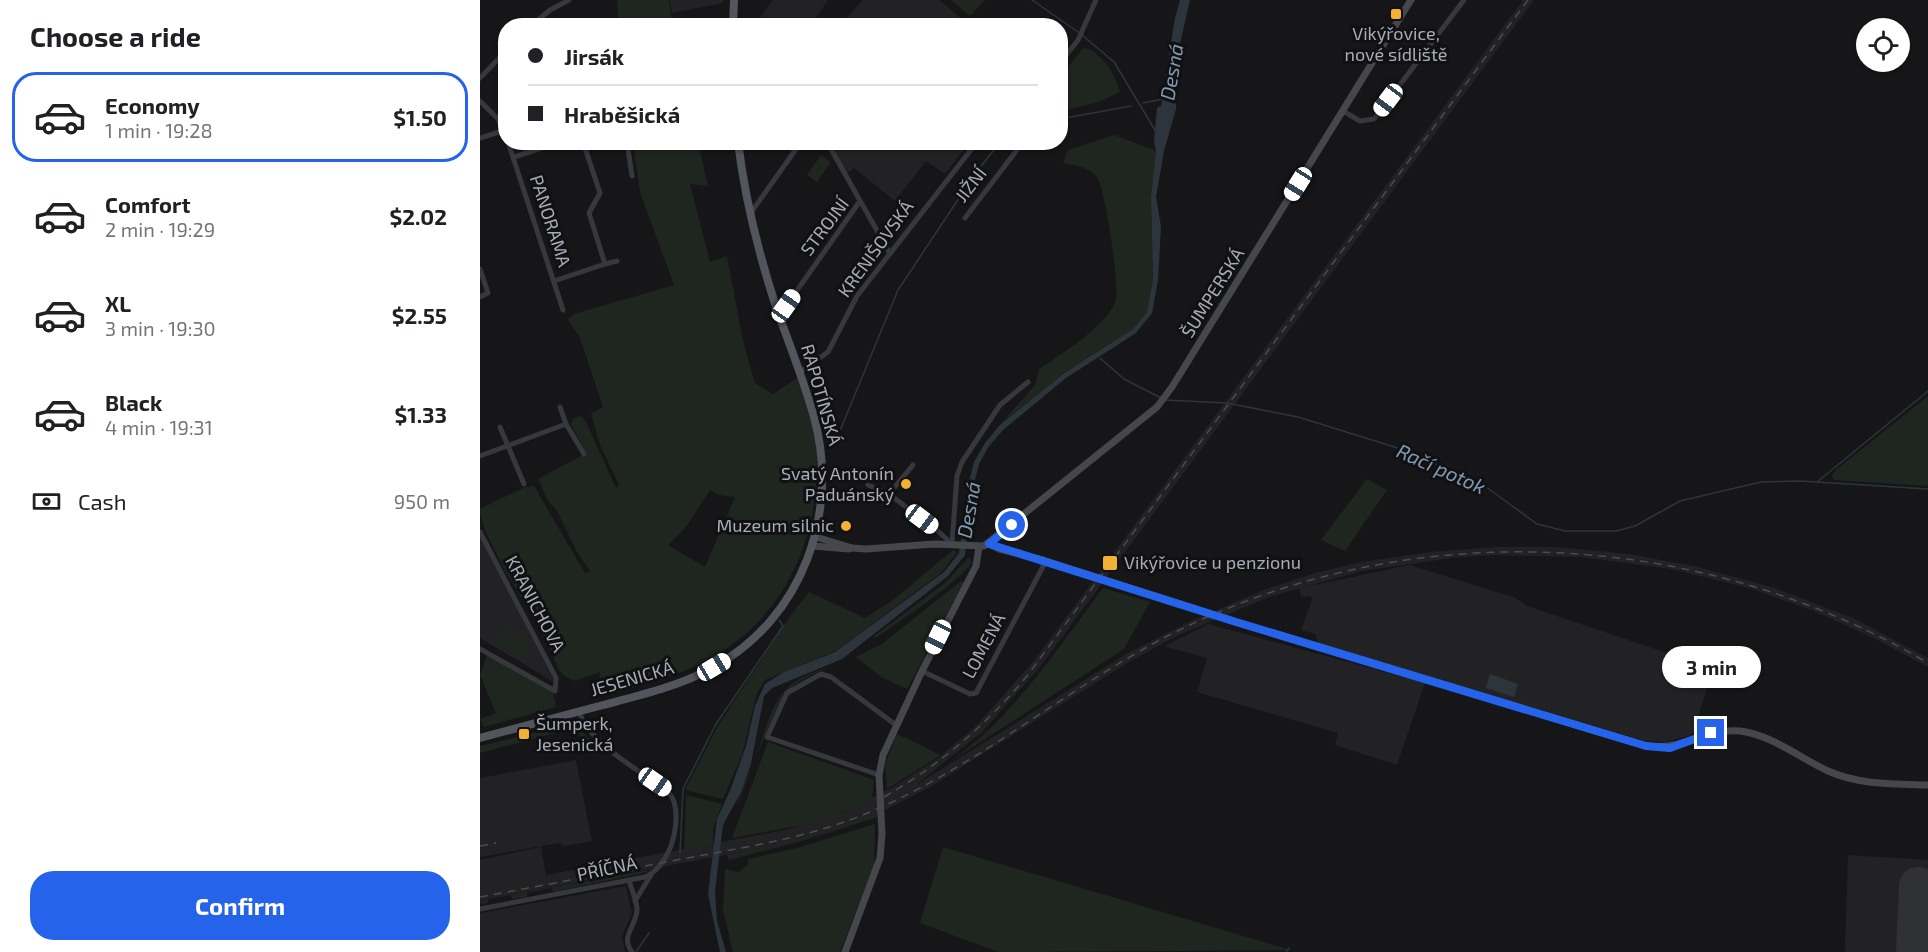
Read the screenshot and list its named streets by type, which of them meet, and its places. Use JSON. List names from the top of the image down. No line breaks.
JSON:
{"streets":{"main road":["RAPOTÍNSKÁ","JESENICKÁ"],"street":["JIŽNÍ","PANORAMA","STROJNÍ","KRENIŠOVSKÁ","ŠUMPERSKÁ","KRANICHOVA","LOMENÁ","PŘÍČNÁ"]},"crossings":[["STROJNÍ","KRENIŠOVSKÁ"],["STROJNÍ","RAPOTÍNSKÁ"],["KRENIŠOVSKÁ","RAPOTÍNSKÁ"],["RAPOTÍNSKÁ","JESENICKÁ"],["JESENICKÁ","PŘÍČNÁ"]],"water":["Desná","Račí potok"],"places":{"transit":["Vikýřovice, nové sídliště","Vikýřovice u penzionu","Šumperk, Jesenická"],"other":["Svatý Antonín Paduánský","Muzeum silnic"]},"page":{"heading":"Choose a ride","banner":["Jirsák","Hraběšická"],"list":[{"name":"Economy","note":"1 min · 19:28","value":"$1.50"},{"name":"Comfort","note":"2 min · 19:29","value":"$2.02"},{"name":"XL","note":"3 min · 19:30","value":"$2.55"},{"name":"Black","note":"4 min · 19:31","value":"$1.33"}],"pay":["Cash","950 m"],"bubble":"3 min","buttons":"Confirm"}}
